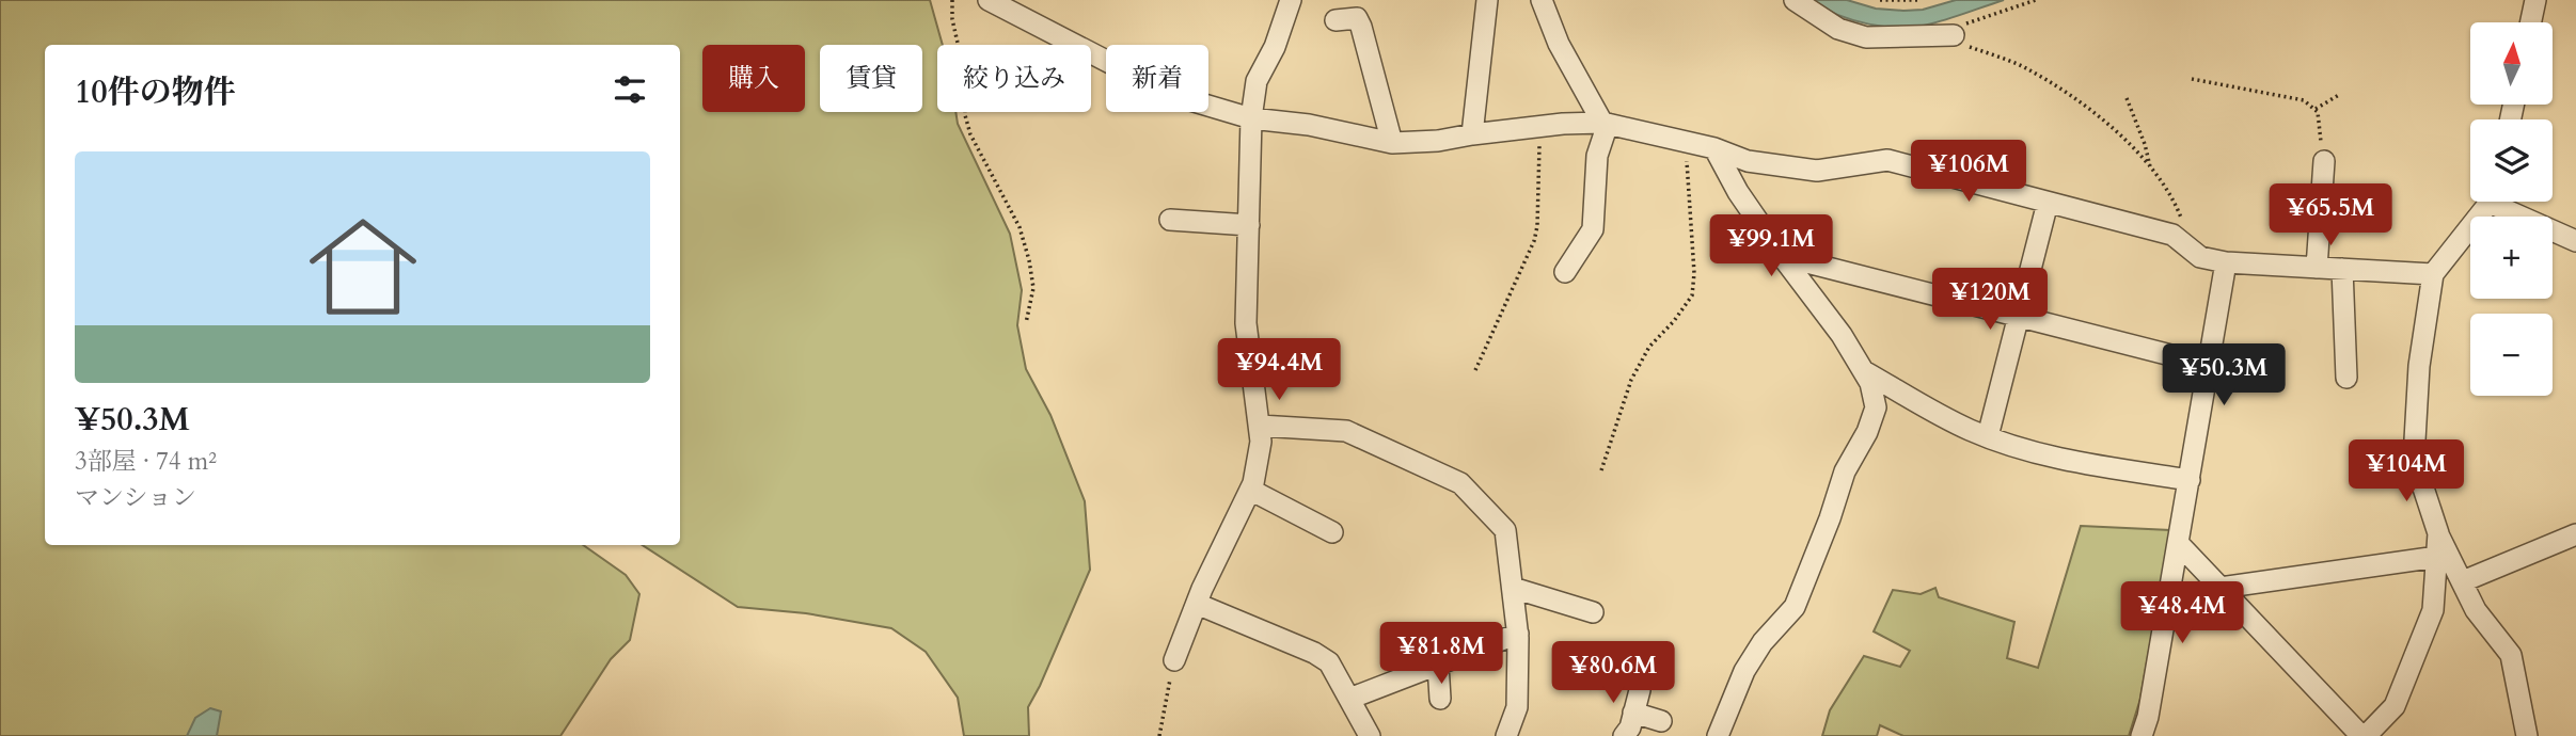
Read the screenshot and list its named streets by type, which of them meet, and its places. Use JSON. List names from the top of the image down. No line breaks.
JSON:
{"north":"top","page":{"map_buttons":["+","−"],"chip":["購入","賃貸","絞り込み","新着"],"heading":"10件の物件","list":[{"name":"¥50.3M","note":"3部屋 · 74 m² · マンション"}],"price":["¥106M","¥65.5M","¥99.1M","¥120M","¥94.4M","¥50.3M","¥104M","¥48.4M","¥81.8M","¥80.6M"]}}
